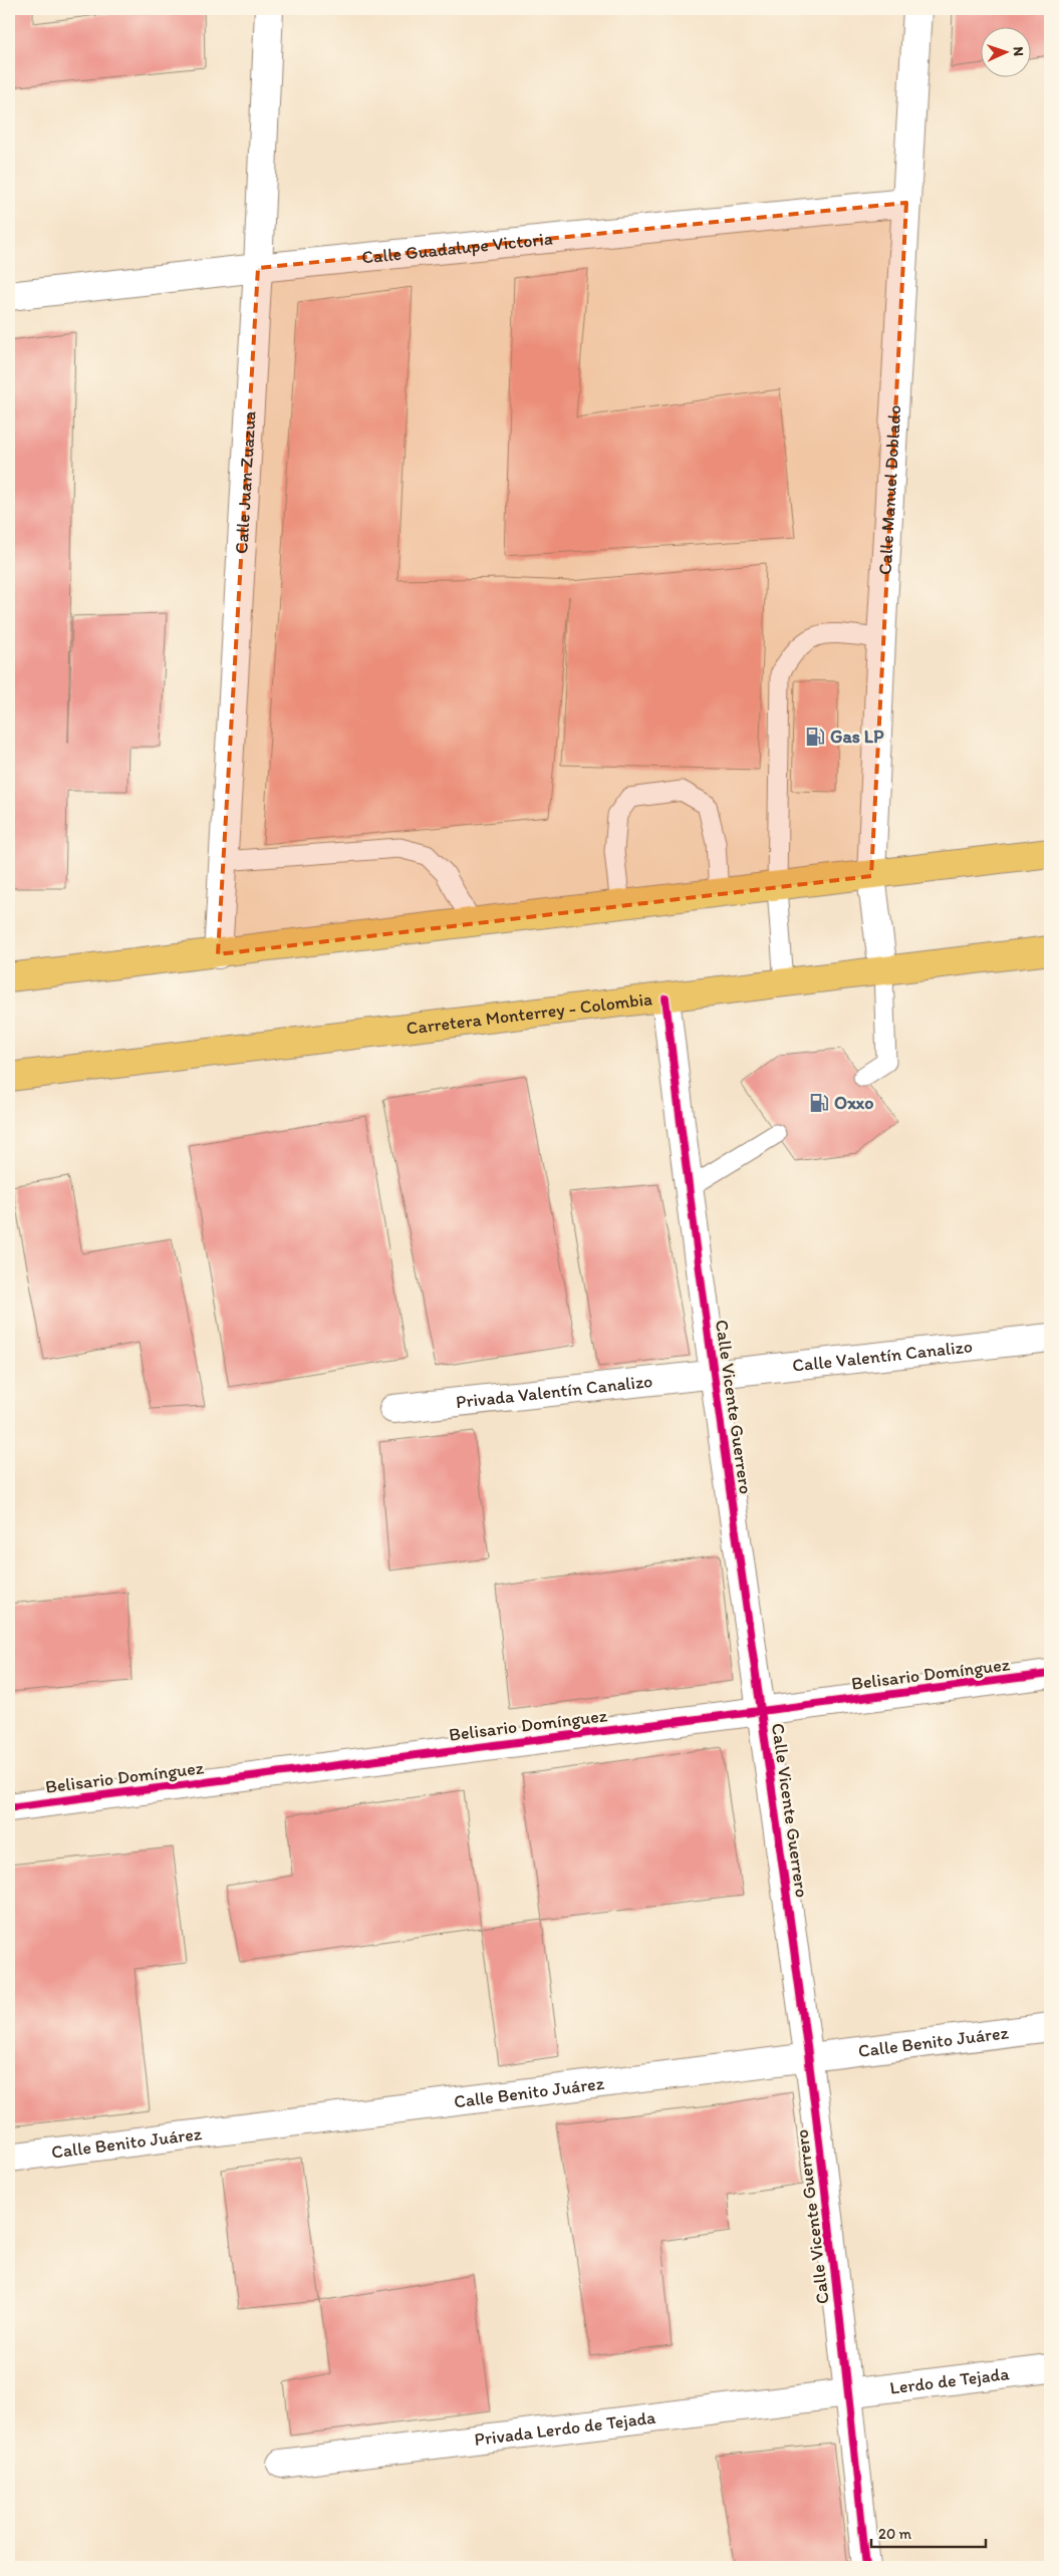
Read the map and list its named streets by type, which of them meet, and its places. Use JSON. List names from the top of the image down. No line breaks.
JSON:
{"streets":{"main road":["Carretera Monterrey - Colombia"],"street":["Calle Guadalupe Victoria","Calle Juan Zuazua","Calle Manuel Doblado","Calle Valentín Canalizo","Privada Valentín Canalizo","Calle Vicente Guerrero","Belisario Domínguez","Calle Benito Juárez","Lerdo de Tejada","Privada Lerdo de Tejada"]},"crossings":[["Calle Guadalupe Victoria","Calle Juan Zuazua"],["Calle Guadalupe Victoria","Calle Manuel Doblado"],["Calle Manuel Doblado","Carretera Monterrey - Colombia"],["Carretera Monterrey - Colombia","Calle Vicente Guerrero"],["Calle Valentín Canalizo","Privada Valentín Canalizo"],["Calle Valentín Canalizo","Calle Vicente Guerrero"],["Privada Valentín Canalizo","Calle Vicente Guerrero"],["Calle Vicente Guerrero","Belisario Domínguez"],["Calle Vicente Guerrero","Calle Benito Juárez"],["Calle Vicente Guerrero","Lerdo de Tejada"],["Calle Vicente Guerrero","Privada Lerdo de Tejada"],["Lerdo de Tejada","Privada Lerdo de Tejada"]],"places":{"fuel station":["Gas LP","Oxxo"]},"scale_bar":"20 m","north":"right"}
